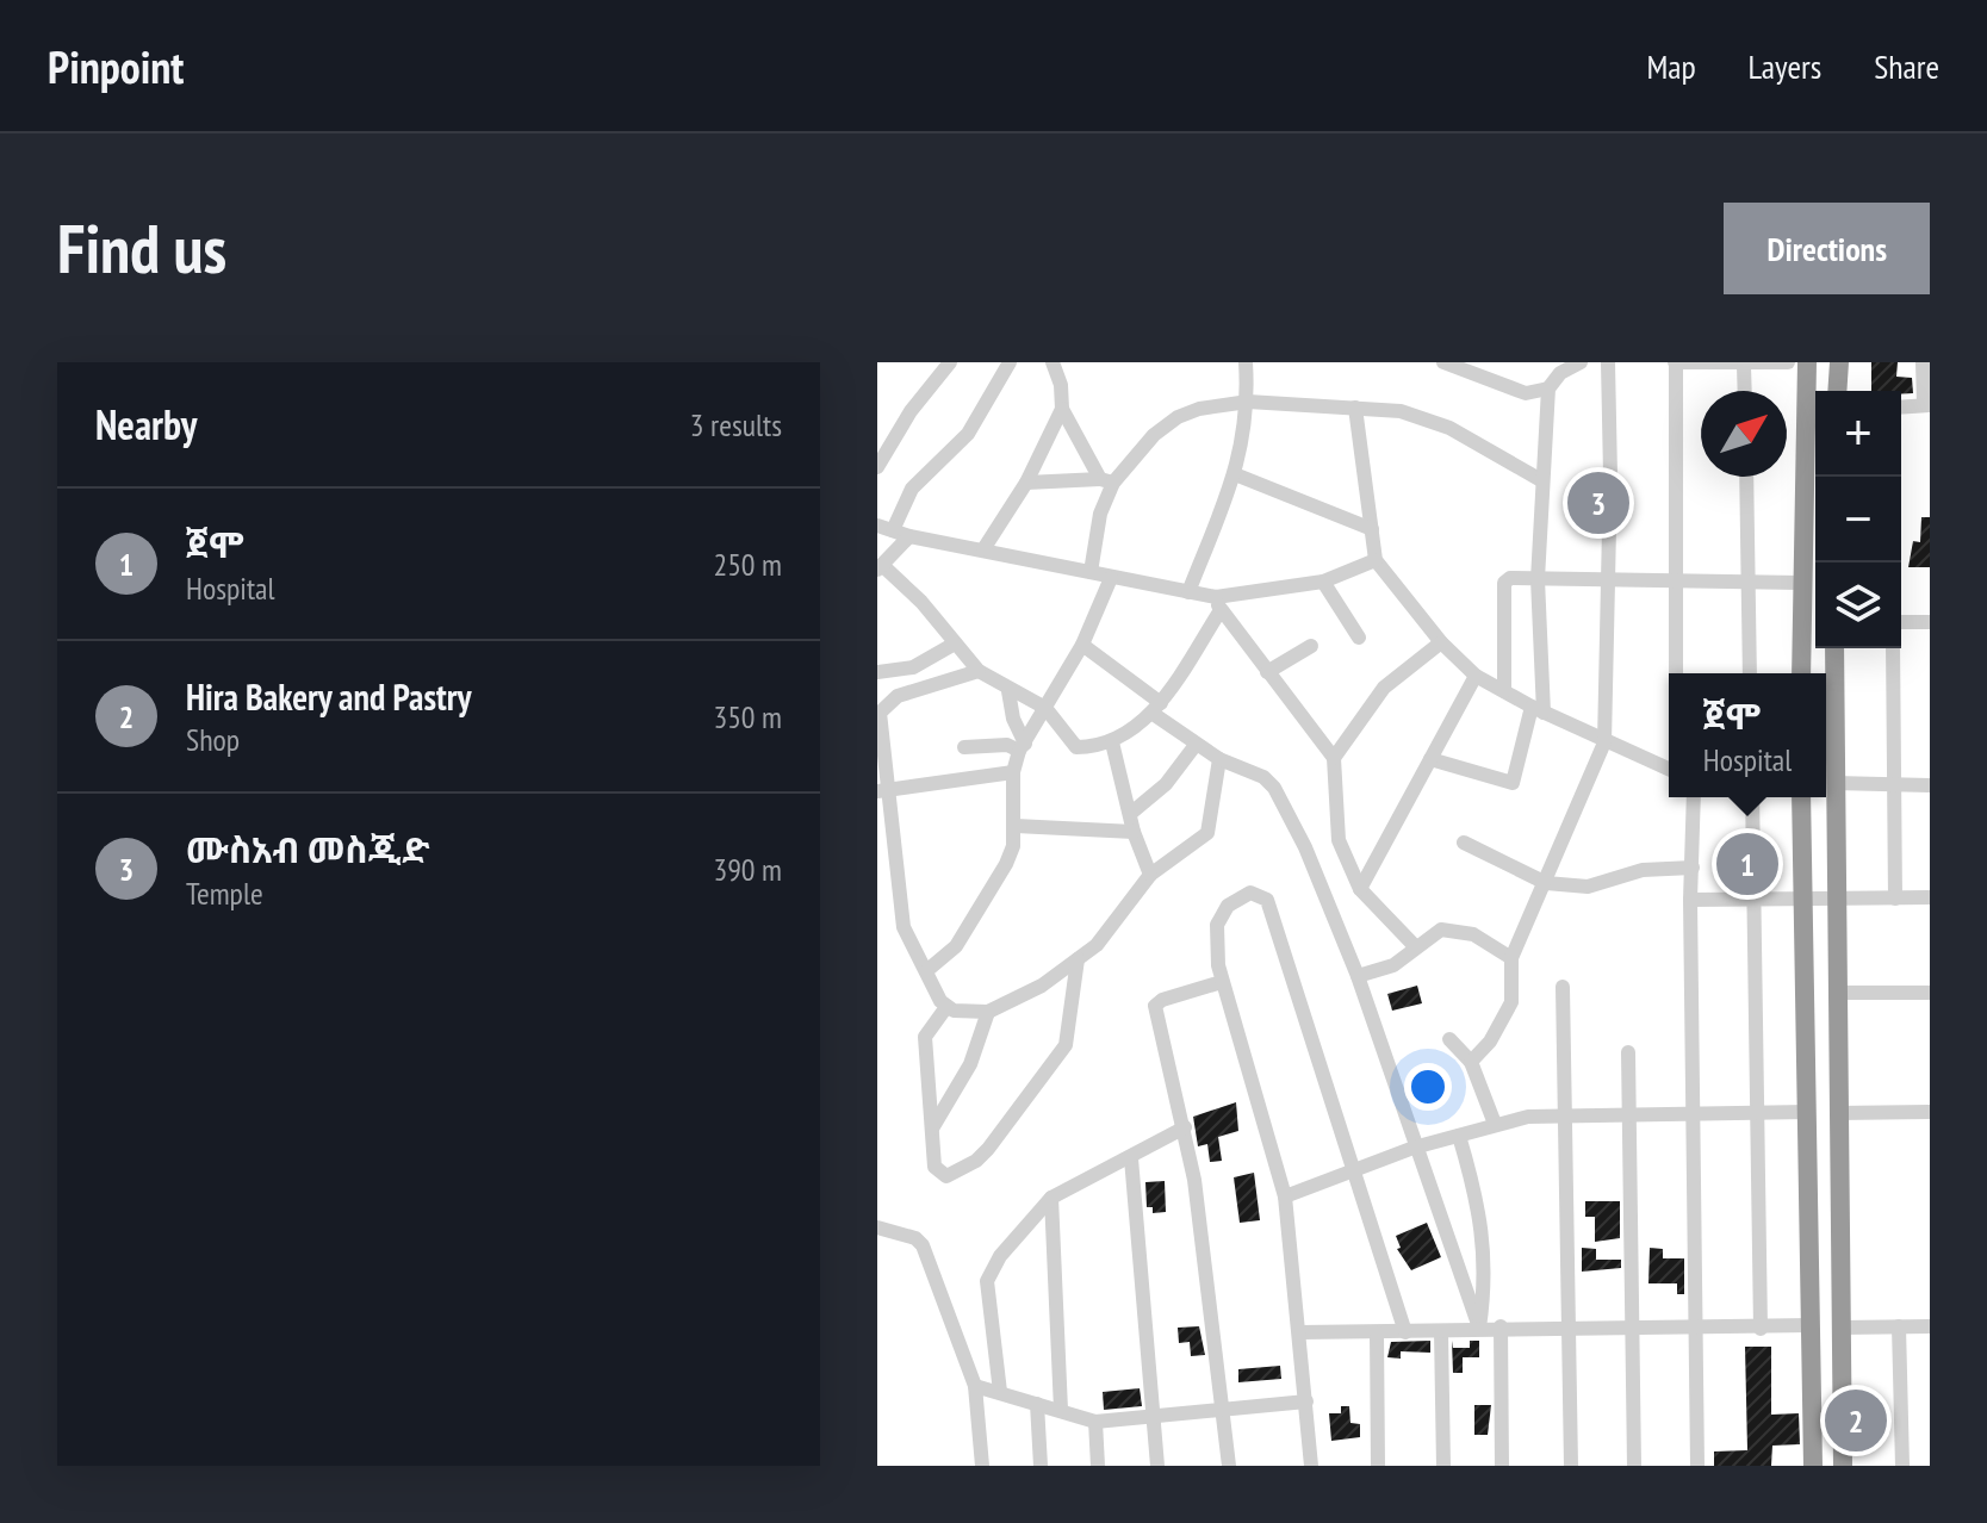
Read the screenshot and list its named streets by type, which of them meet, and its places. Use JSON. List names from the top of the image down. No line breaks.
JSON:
{"north":"top right","page":{"header":"Pinpoint","nav":["Map","Layers","Share"],"buttons":"Directions","title":"Find us","heading":["Nearby","3 results"],"map_buttons":["+","−"],"pins":["3","1","2"],"list":[{"mark":"1","name":"ጀሞ","note":"Hospital","value":"250 m"},{"mark":"2","name":"Hira Bakery and Pastry","note":"Shop","value":"350 m"},{"mark":"3","name":"ሙስአብ መስጂድ","note":"Temple","value":"390 m"}],"popup":["ጀሞ","Hospital"]}}
